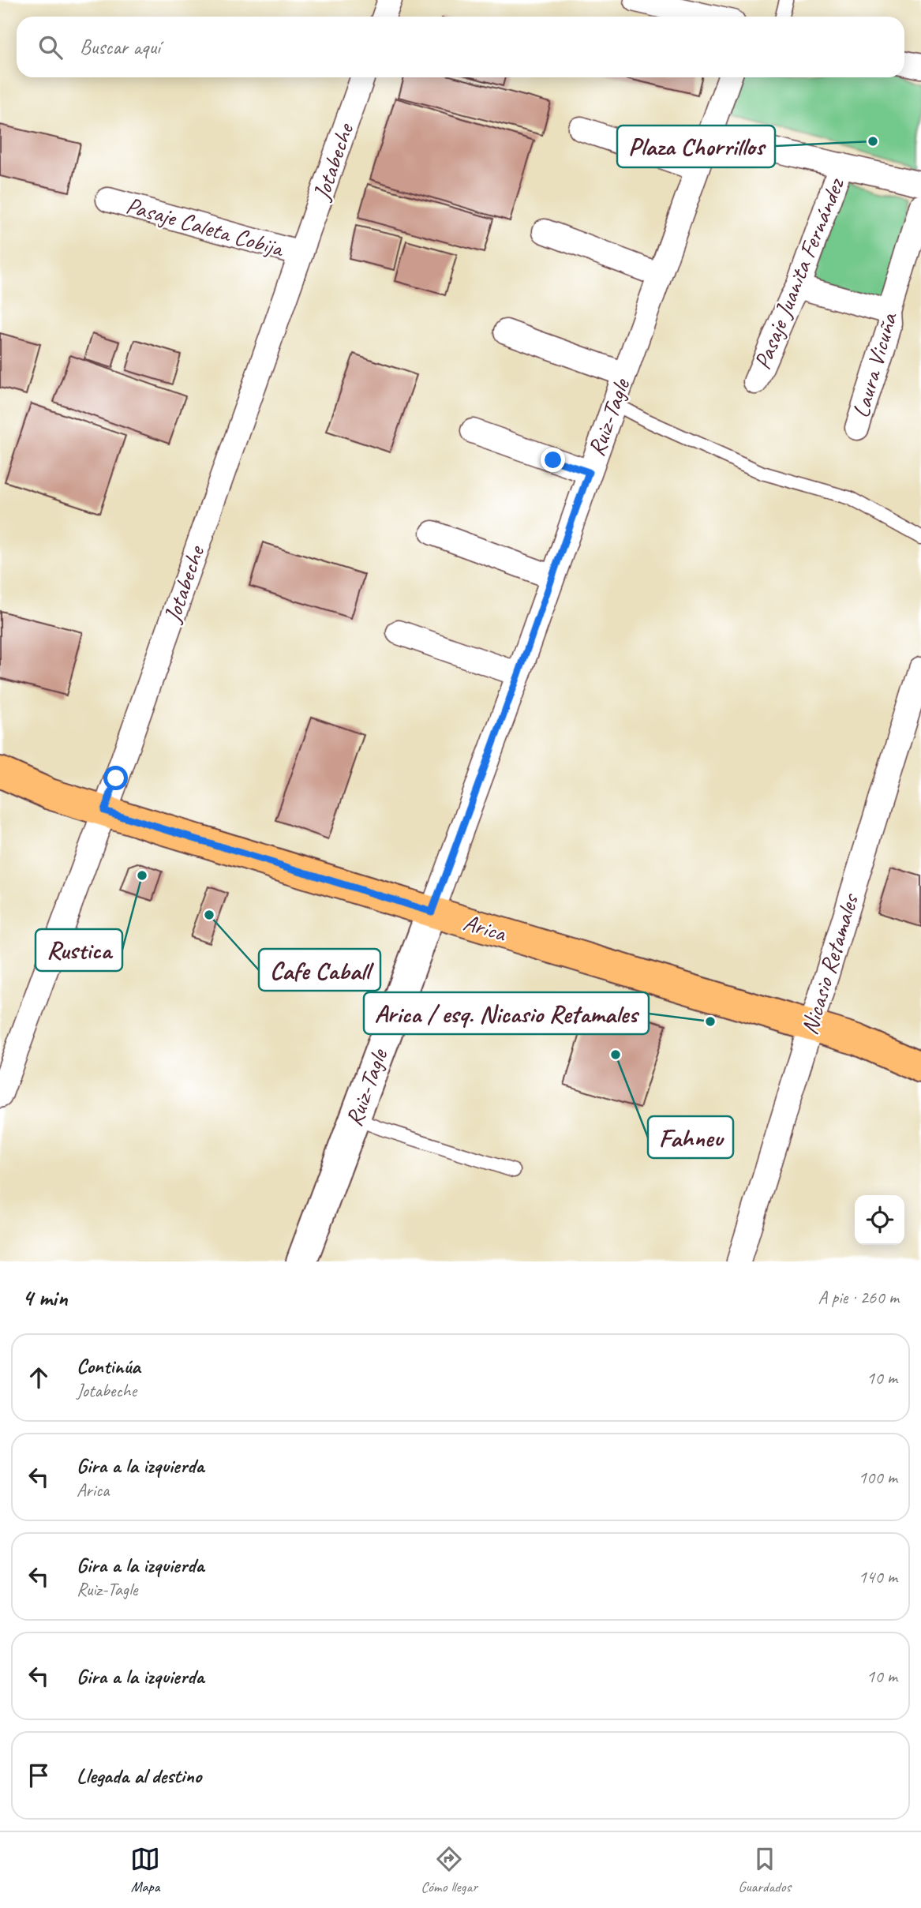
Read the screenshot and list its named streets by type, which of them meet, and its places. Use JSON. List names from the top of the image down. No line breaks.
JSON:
{"streets":{"main road":["Arica"],"street":["Jotabeche","Pasaje Caleta Cobija","Pasaje Juanita Fernández","Laura Vicuña","Ruiz-Tagle","Nicasio Retamales"]},"crossings":[["Jotabeche","Pasaje Caleta Cobija"],["Jotabeche","Arica"],["Ruiz-Tagle","Arica"],["Arica","Nicasio Retamales"]],"places":["Plaza Chorrillos","Rustica","Cafe Caball","Arica / esq. Nicasio Retamales","Fahneu"],"page":{"search":"Buscar aquí","heading":["4 min","A pie · 260 m"],"list":[["Continúa","Jotabeche","10 m"],["Gira a la izquierda","Arica","100 m"],["Gira a la izquierda","Ruiz-Tagle","140 m"],["Gira a la izquierda","10 m"],"Llegada al destino"],"nav":["Mapa","Cómo llegar","Guardados"]}}
